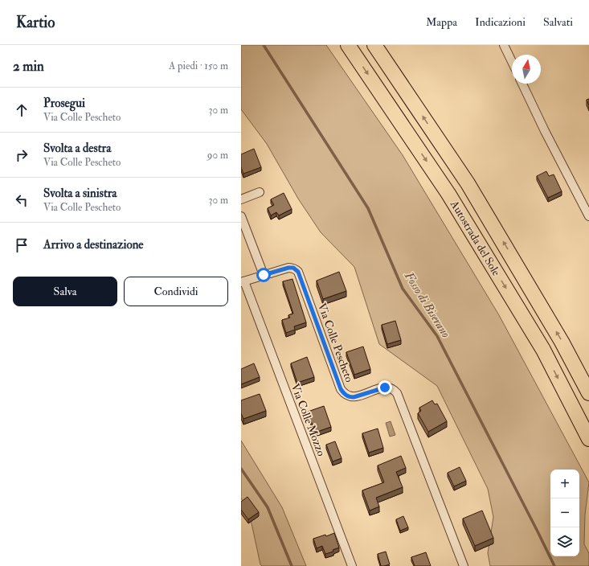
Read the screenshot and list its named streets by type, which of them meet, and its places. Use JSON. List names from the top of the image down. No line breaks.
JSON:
{"streets":{"highway":["Autostrada del Sole"],"street":["Via Colle Pescheto","Via Colle Mozzo"]},"crossings":[["Via Colle Pescheto","Via Colle Mozzo"]],"water":["Fosso di Biserano"],"north":"top","page":{"header":"Kartio","nav":["Mappa","Indicazioni","Salvati"],"heading":["2 min","A piedi · 150 m"],"list":[["Prosegui","Via Colle Pescheto","30 m"],["Svolta a destra","Via Colle Pescheto","90 m"],["Svolta a sinistra","Via Colle Pescheto","30 m"],"Arrivo a destinazione"],"buttons":["Salva","Condividi"],"map_buttons":["+","−"]}}
